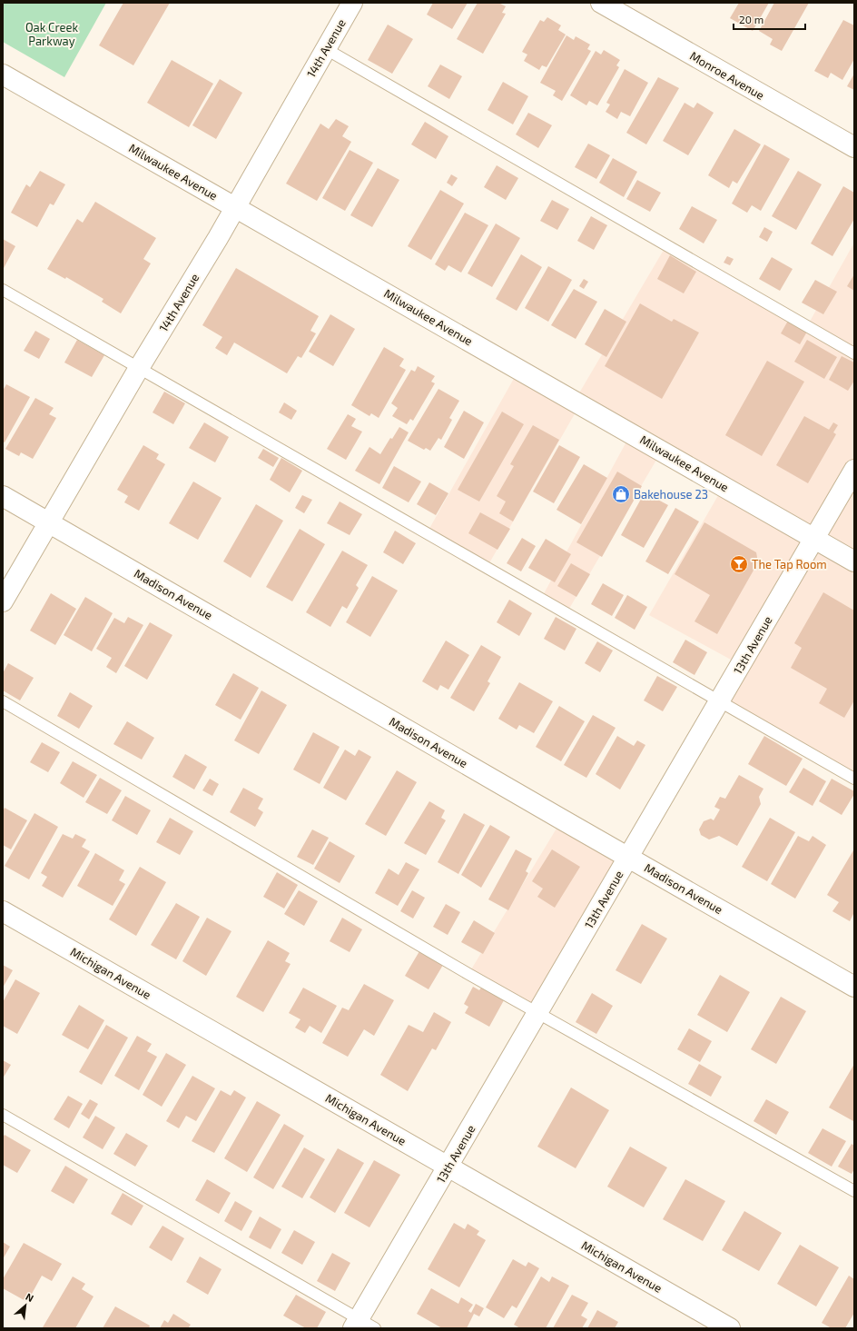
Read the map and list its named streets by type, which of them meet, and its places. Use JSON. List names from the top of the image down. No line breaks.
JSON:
{"streets":{"street":["14th Avenue","Monroe Avenue","Milwaukee Avenue","Madison Avenue","13th Avenue","Michigan Avenue"]},"crossings":[["14th Avenue","Milwaukee Avenue"],["14th Avenue","Madison Avenue"],["Milwaukee Avenue","13th Avenue"],["Madison Avenue","13th Avenue"],["13th Avenue","Michigan Avenue"]],"parks":["Oak Creek Parkway"],"places":{"shop":["Bakehouse 23"],"bar":["The Tap Room"]},"scale_bar":"20 m","north":"top right"}
